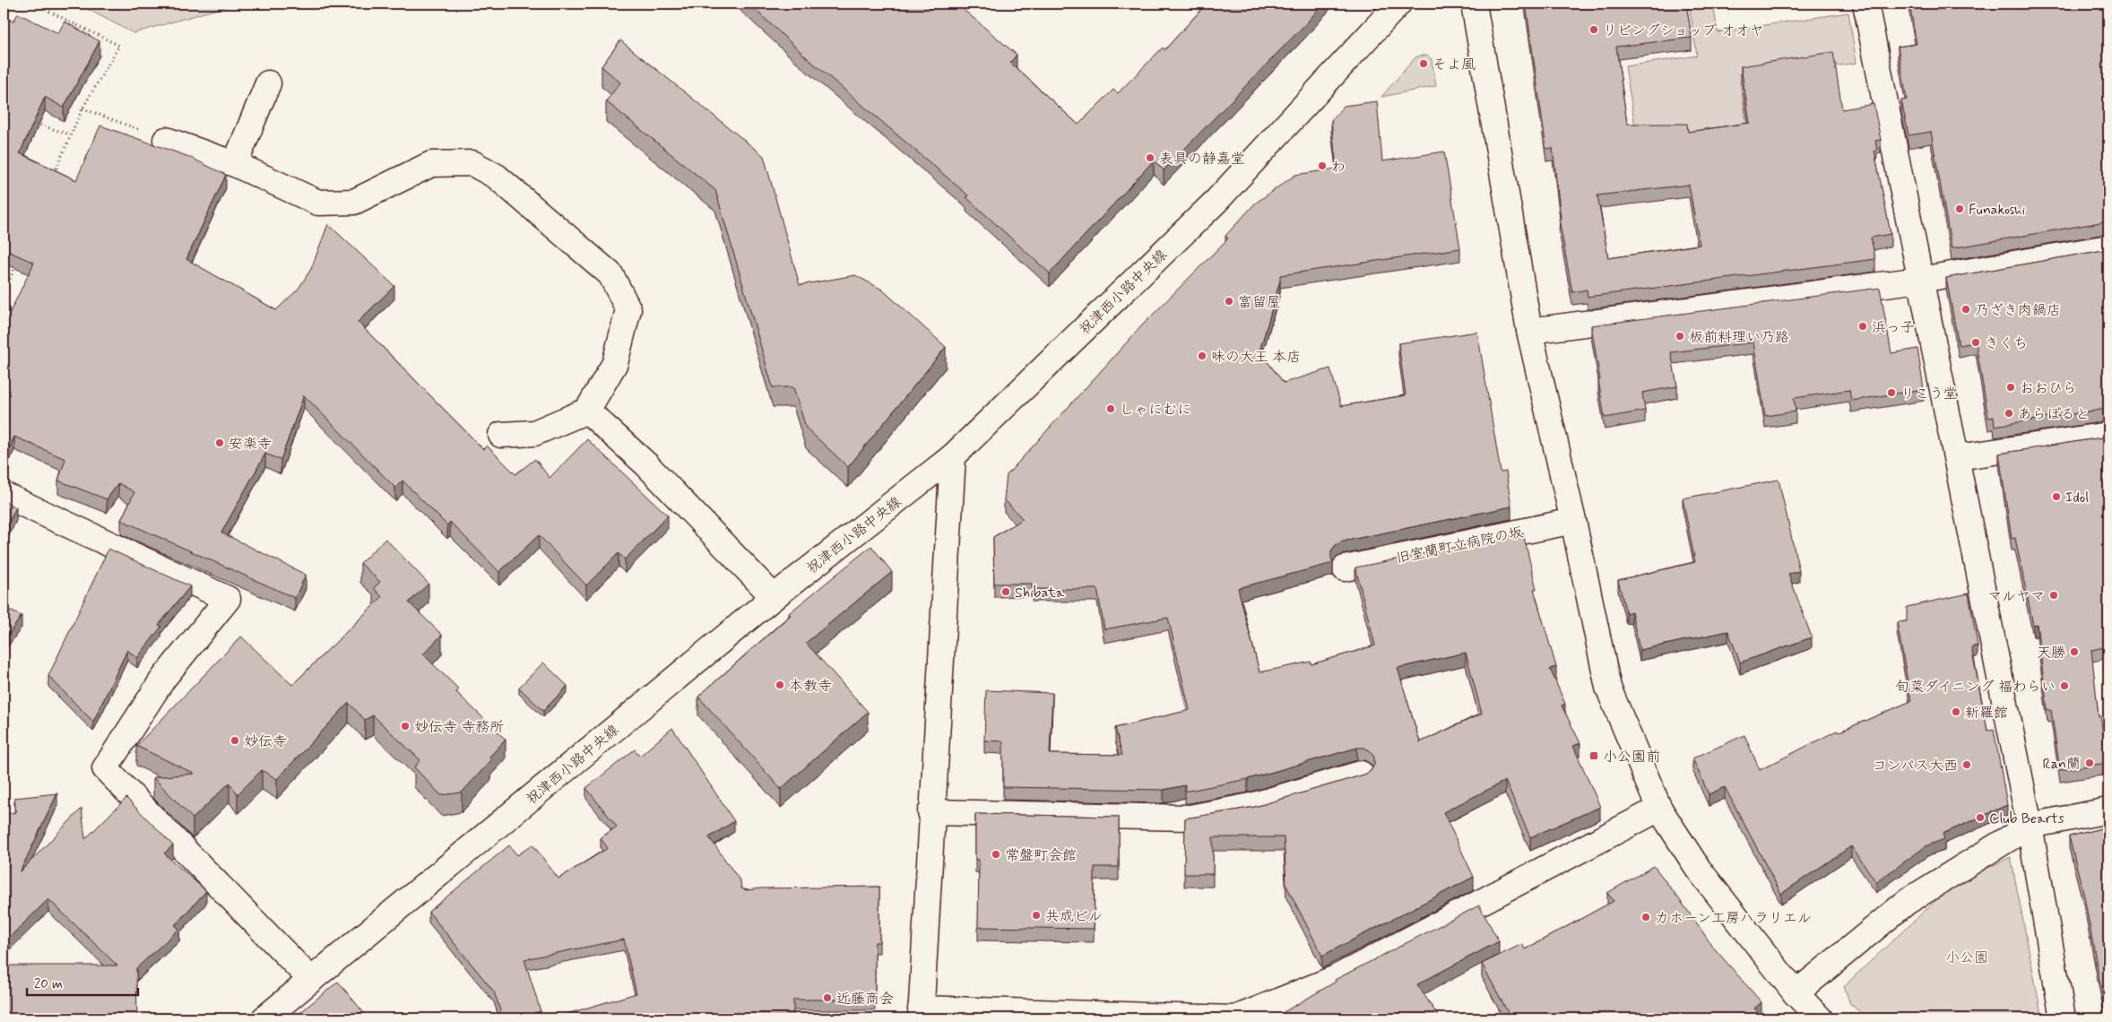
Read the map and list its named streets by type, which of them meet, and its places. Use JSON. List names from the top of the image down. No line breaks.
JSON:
{"streets":{"street":["祝津西小路中央線","旧室蘭町立病院の坂"]},"parks":["小公園"],"places":{"other":["リビングショップ オオヤ","そよ風","表具の静嘉堂","わ","Funakoshi","富留屋","乃ざき肉鍋店","浜っ子","板前料理い乃路","きくち","味の大王 本店","おおひら","りこう堂","しゃにむに","あらぽると","安楽寺","Idol","Shibata","マルヤマ","天勝","本教寺","旬菜ダイニング 福わらい","新羅館","妙伝寺 寺務所","妙伝寺","Ran蘭","コンパス大西","Club Bearts","常盤町会館","共成ビル","カホーン工房ハラリエル","近藤商会"],"transit":["小公園前"]},"scale_bar":"20 m"}
